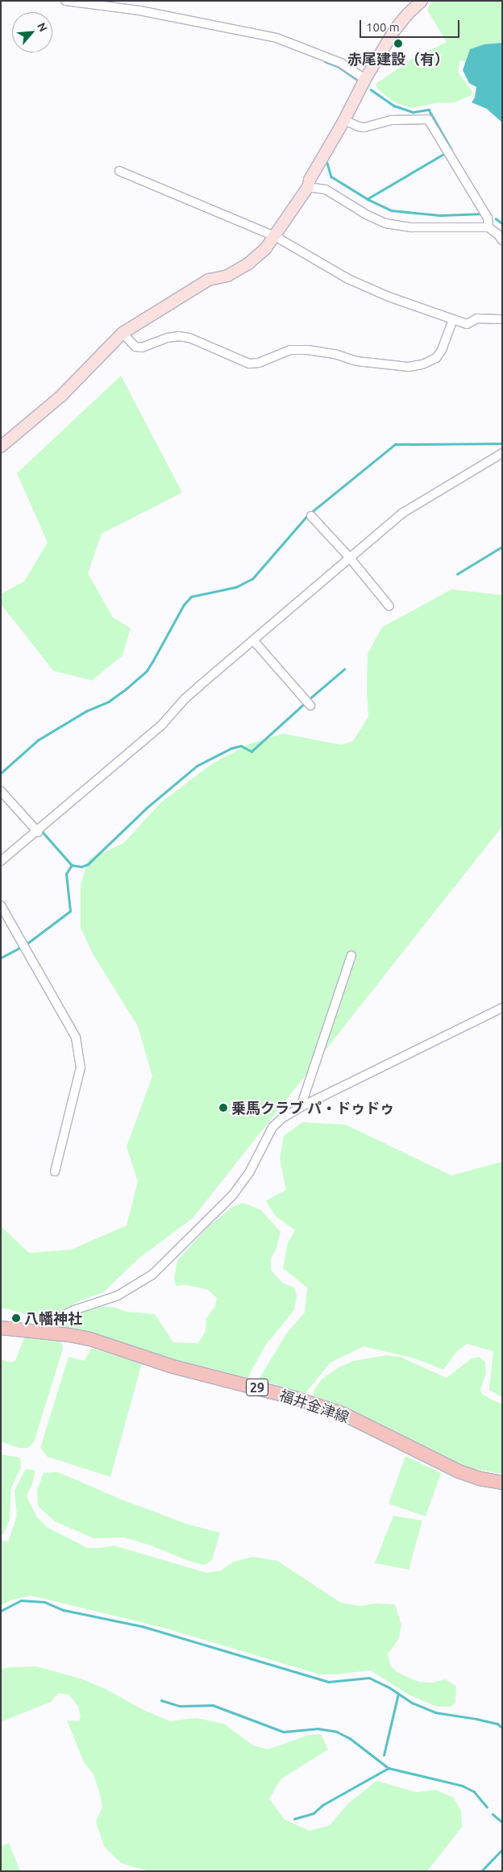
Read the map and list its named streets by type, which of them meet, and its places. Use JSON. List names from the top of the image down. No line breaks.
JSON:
{"streets":{"main road":["29","福井金津線"]},"places":["赤尾建設（有）","乗馬クラブ パ・ドゥドゥ","八幡神社"],"scale_bar":"100 m","north":"top right"}
